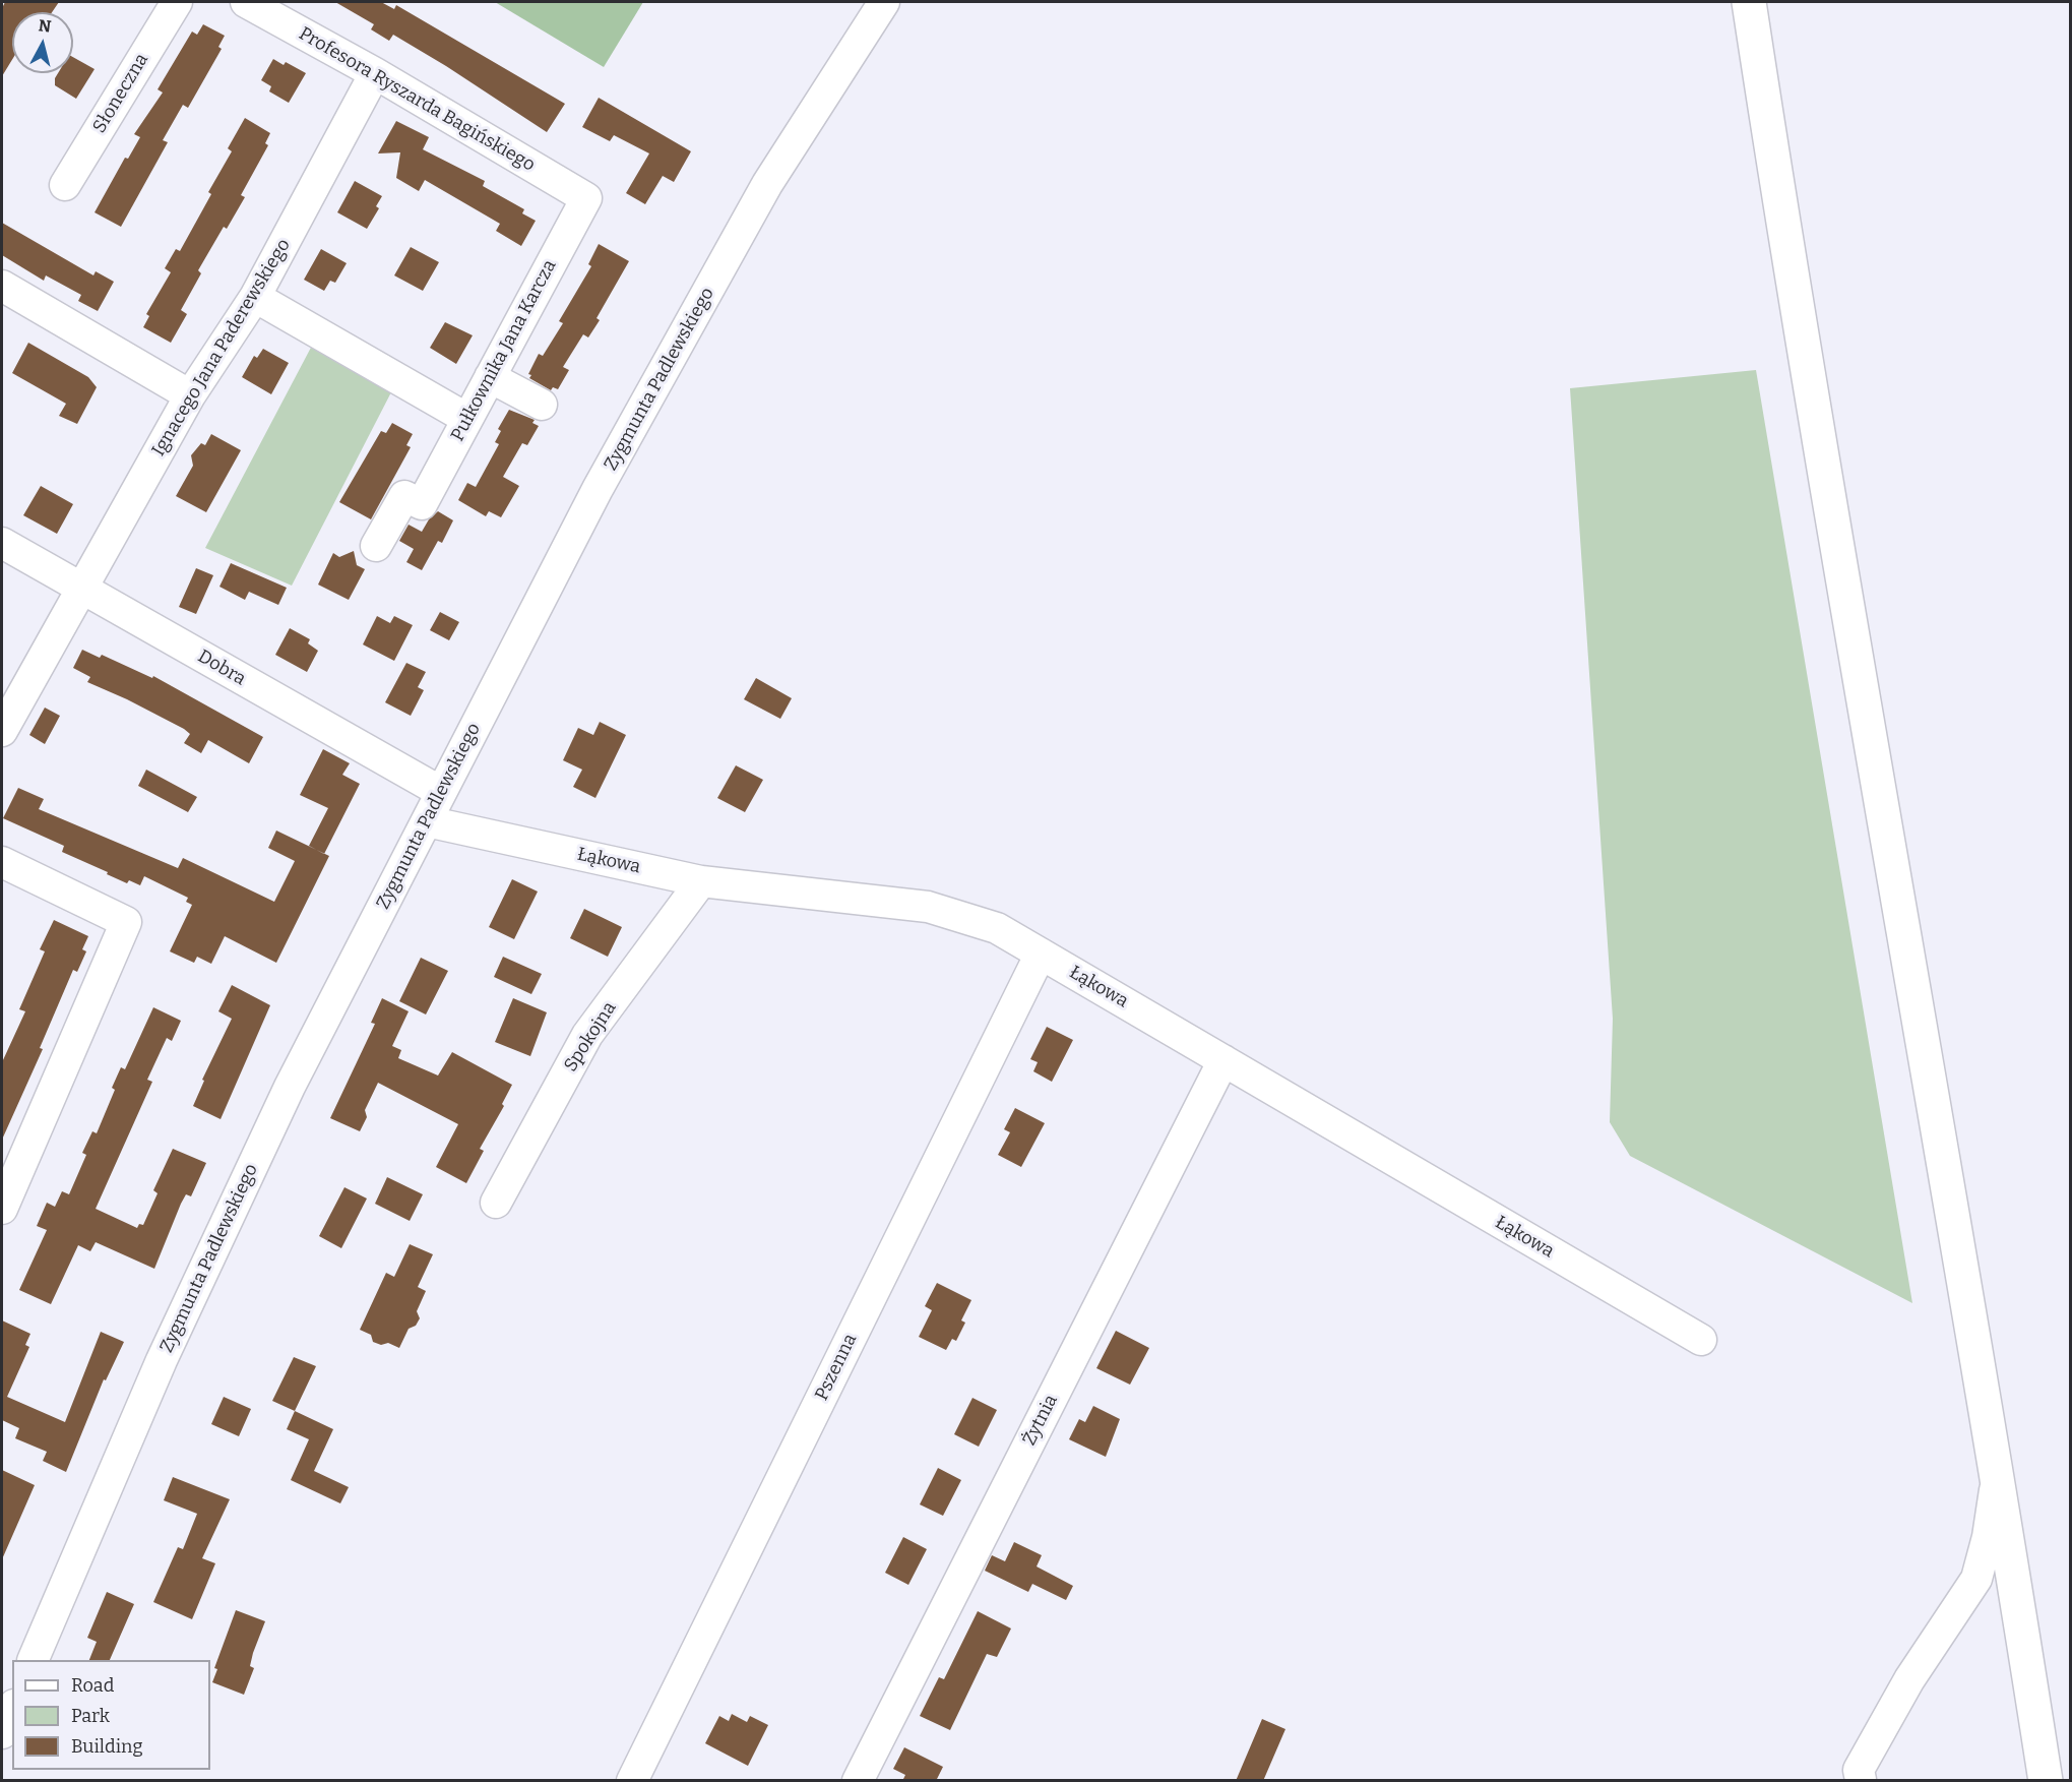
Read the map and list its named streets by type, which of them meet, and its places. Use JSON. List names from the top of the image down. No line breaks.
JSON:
{"streets":{"street":["Słoneczna","Profesora Ryszarda Bagińskiego","Ignacego Jana Paderewskiego","Pułkownika Jana Karcza","Zygmunta Padlewskiego","Dobra","Łąkowa","Spokojna","Pszenna","Żytnia"]},"crossings":[["Profesora Ryszarda Bagińskiego","Ignacego Jana Paderewskiego"],["Profesora Ryszarda Bagińskiego","Pułkownika Jana Karcza"],["Ignacego Jana Paderewskiego","Dobra"],["Zygmunta Padlewskiego","Dobra"],["Zygmunta Padlewskiego","Łąkowa"],["Łąkowa","Spokojna"],["Łąkowa","Pszenna"],["Łąkowa","Żytnia"]],"legend":["Road","Park","Building"],"north":"top"}
